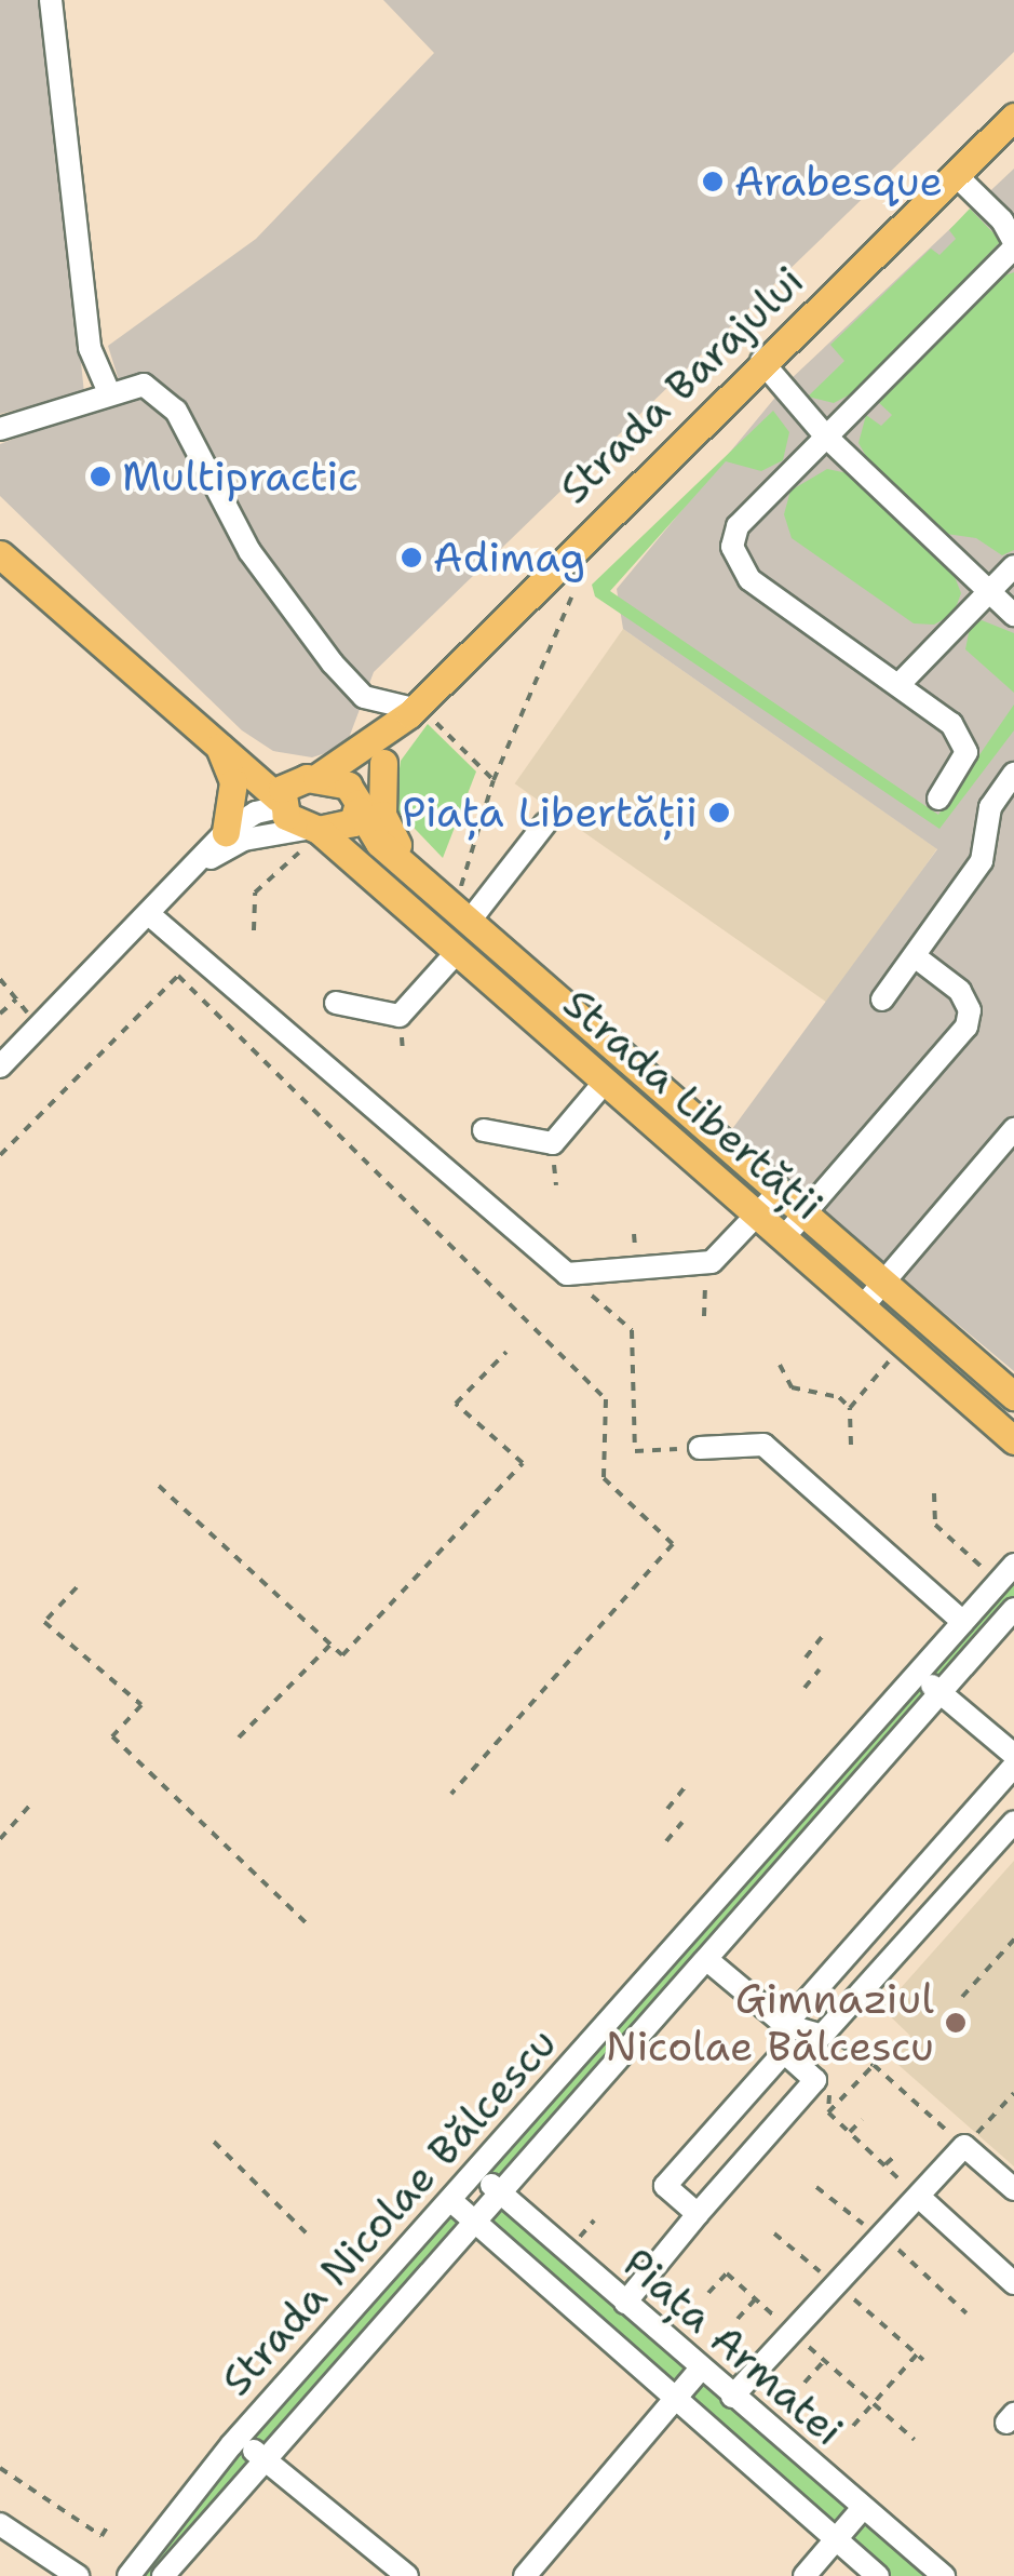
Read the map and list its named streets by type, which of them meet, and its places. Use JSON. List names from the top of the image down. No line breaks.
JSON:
{"streets":{"main road":["Strada Barajului","Strada Libertății"],"street":["Strada Nicolae Bălcescu","Piața Armatei"]},"crossings":[["Strada Barajului","Strada Libertății"],["Strada Nicolae Bălcescu","Piața Armatei"]],"places":["Arabesque","Multipractic","Adimag","Piața Libertății","Gimnaziul Nicolae Bălcescu"]}
